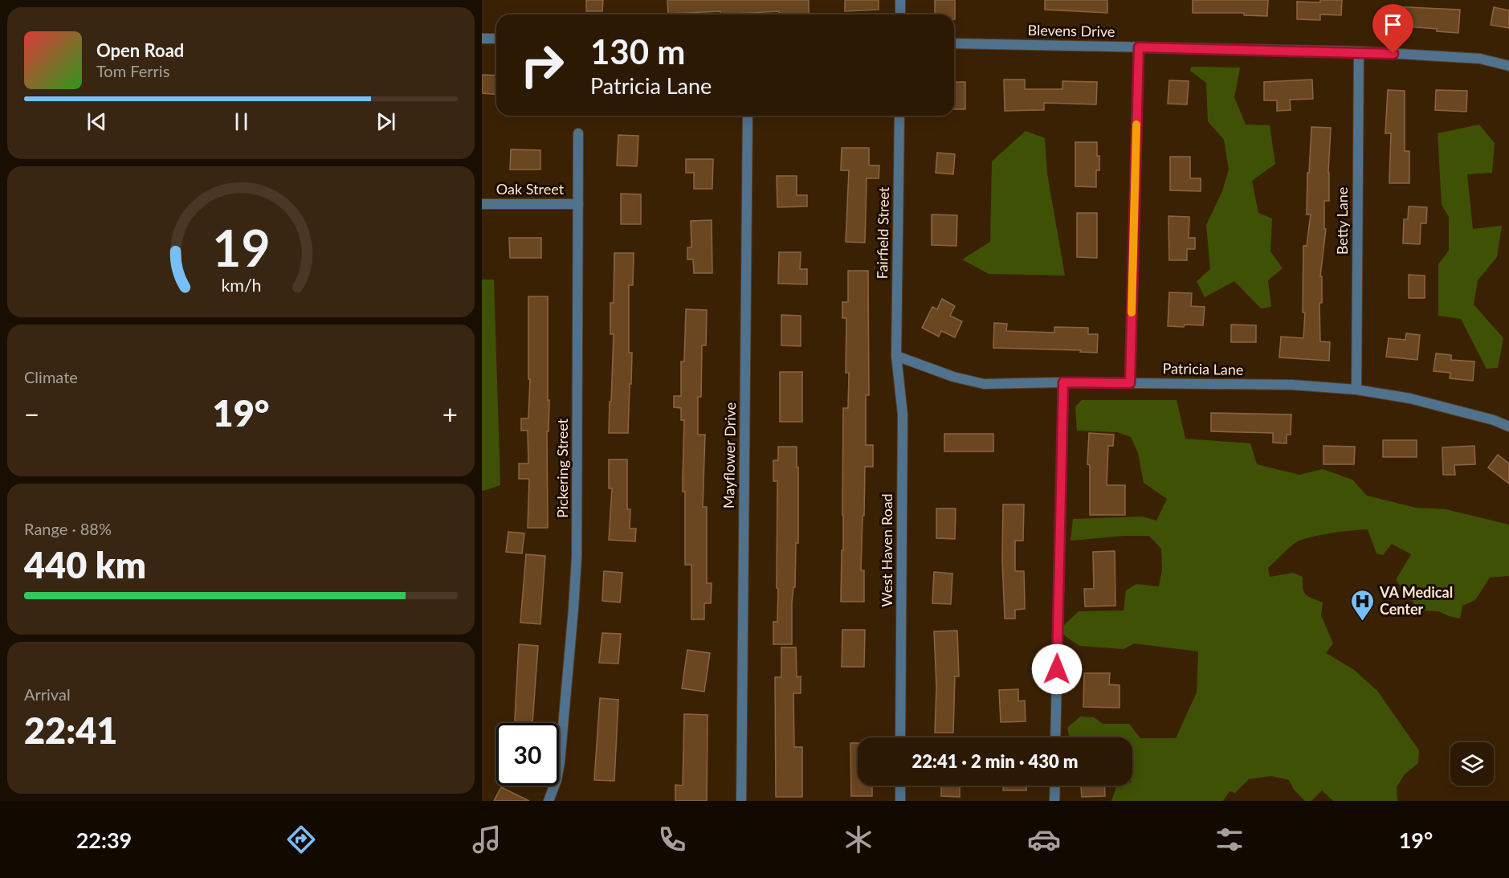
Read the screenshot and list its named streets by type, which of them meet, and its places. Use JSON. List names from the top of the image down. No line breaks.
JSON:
{"streets":{"street":["Blevens Drive","Oak Street","Betty Lane","Fairfield Street","Patricia Lane","Mayflower Drive","Pickering Street","West Haven Road"]},"crossings":[["Blevens Drive","Betty Lane"],["Oak Street","Pickering Street"],["Betty Lane","Patricia Lane"],["Fairfield Street","Patricia Lane"],["Fairfield Street","West Haven Road"],["Patricia Lane","West Haven Road"]],"places":{"hospital":["VA Medical Center"]},"page":{"turn":["130 m","Patricia Lane"],"song":["Open Road","Tom Ferris"],"tile":["Climate",["Range · 88%","440 km"],["Arrival","22:41"]],"heat":["−","19°","+"],"limit":"30","trip":"22:41 · 2 min · 430 m","tabs":["22:39","19°"],"gauge":["19","km/h"]}}
